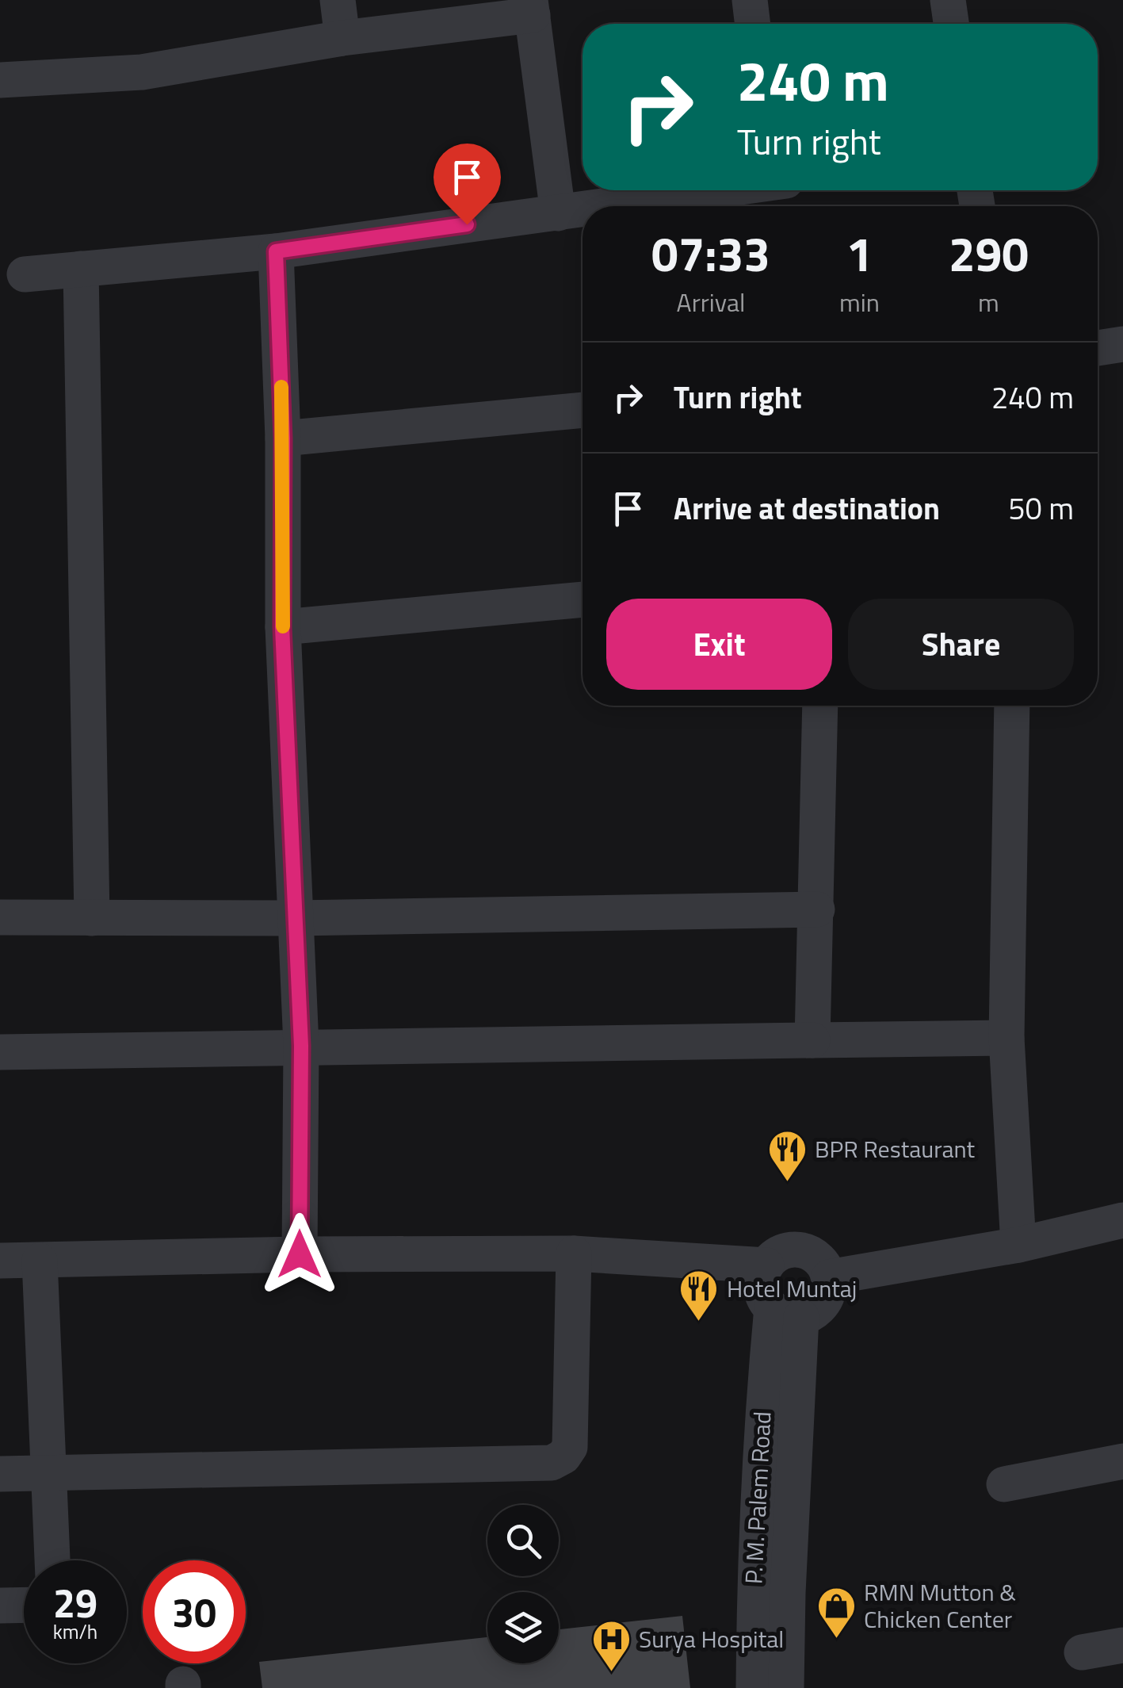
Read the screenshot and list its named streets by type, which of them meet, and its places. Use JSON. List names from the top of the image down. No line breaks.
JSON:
{"streets":{"street":["P. M. Palem Road"]},"places":{"restaurant":["BPR Restaurant","Hotel Muntaj"],"shop":["RMN Mutton & Chicken Center"],"hospital":["Surya Hospital"]},"page":{"turn":["240 m","Turn right"],"eta":["07:33","Arrival","1","min","290","m"],"list":[{"name":"Turn right","value":"240 m"},{"name":"Arrive at destination","value":"50 m"}],"buttons":["Exit","Share"],"speed":"29 km/h","limit":"30"}}
